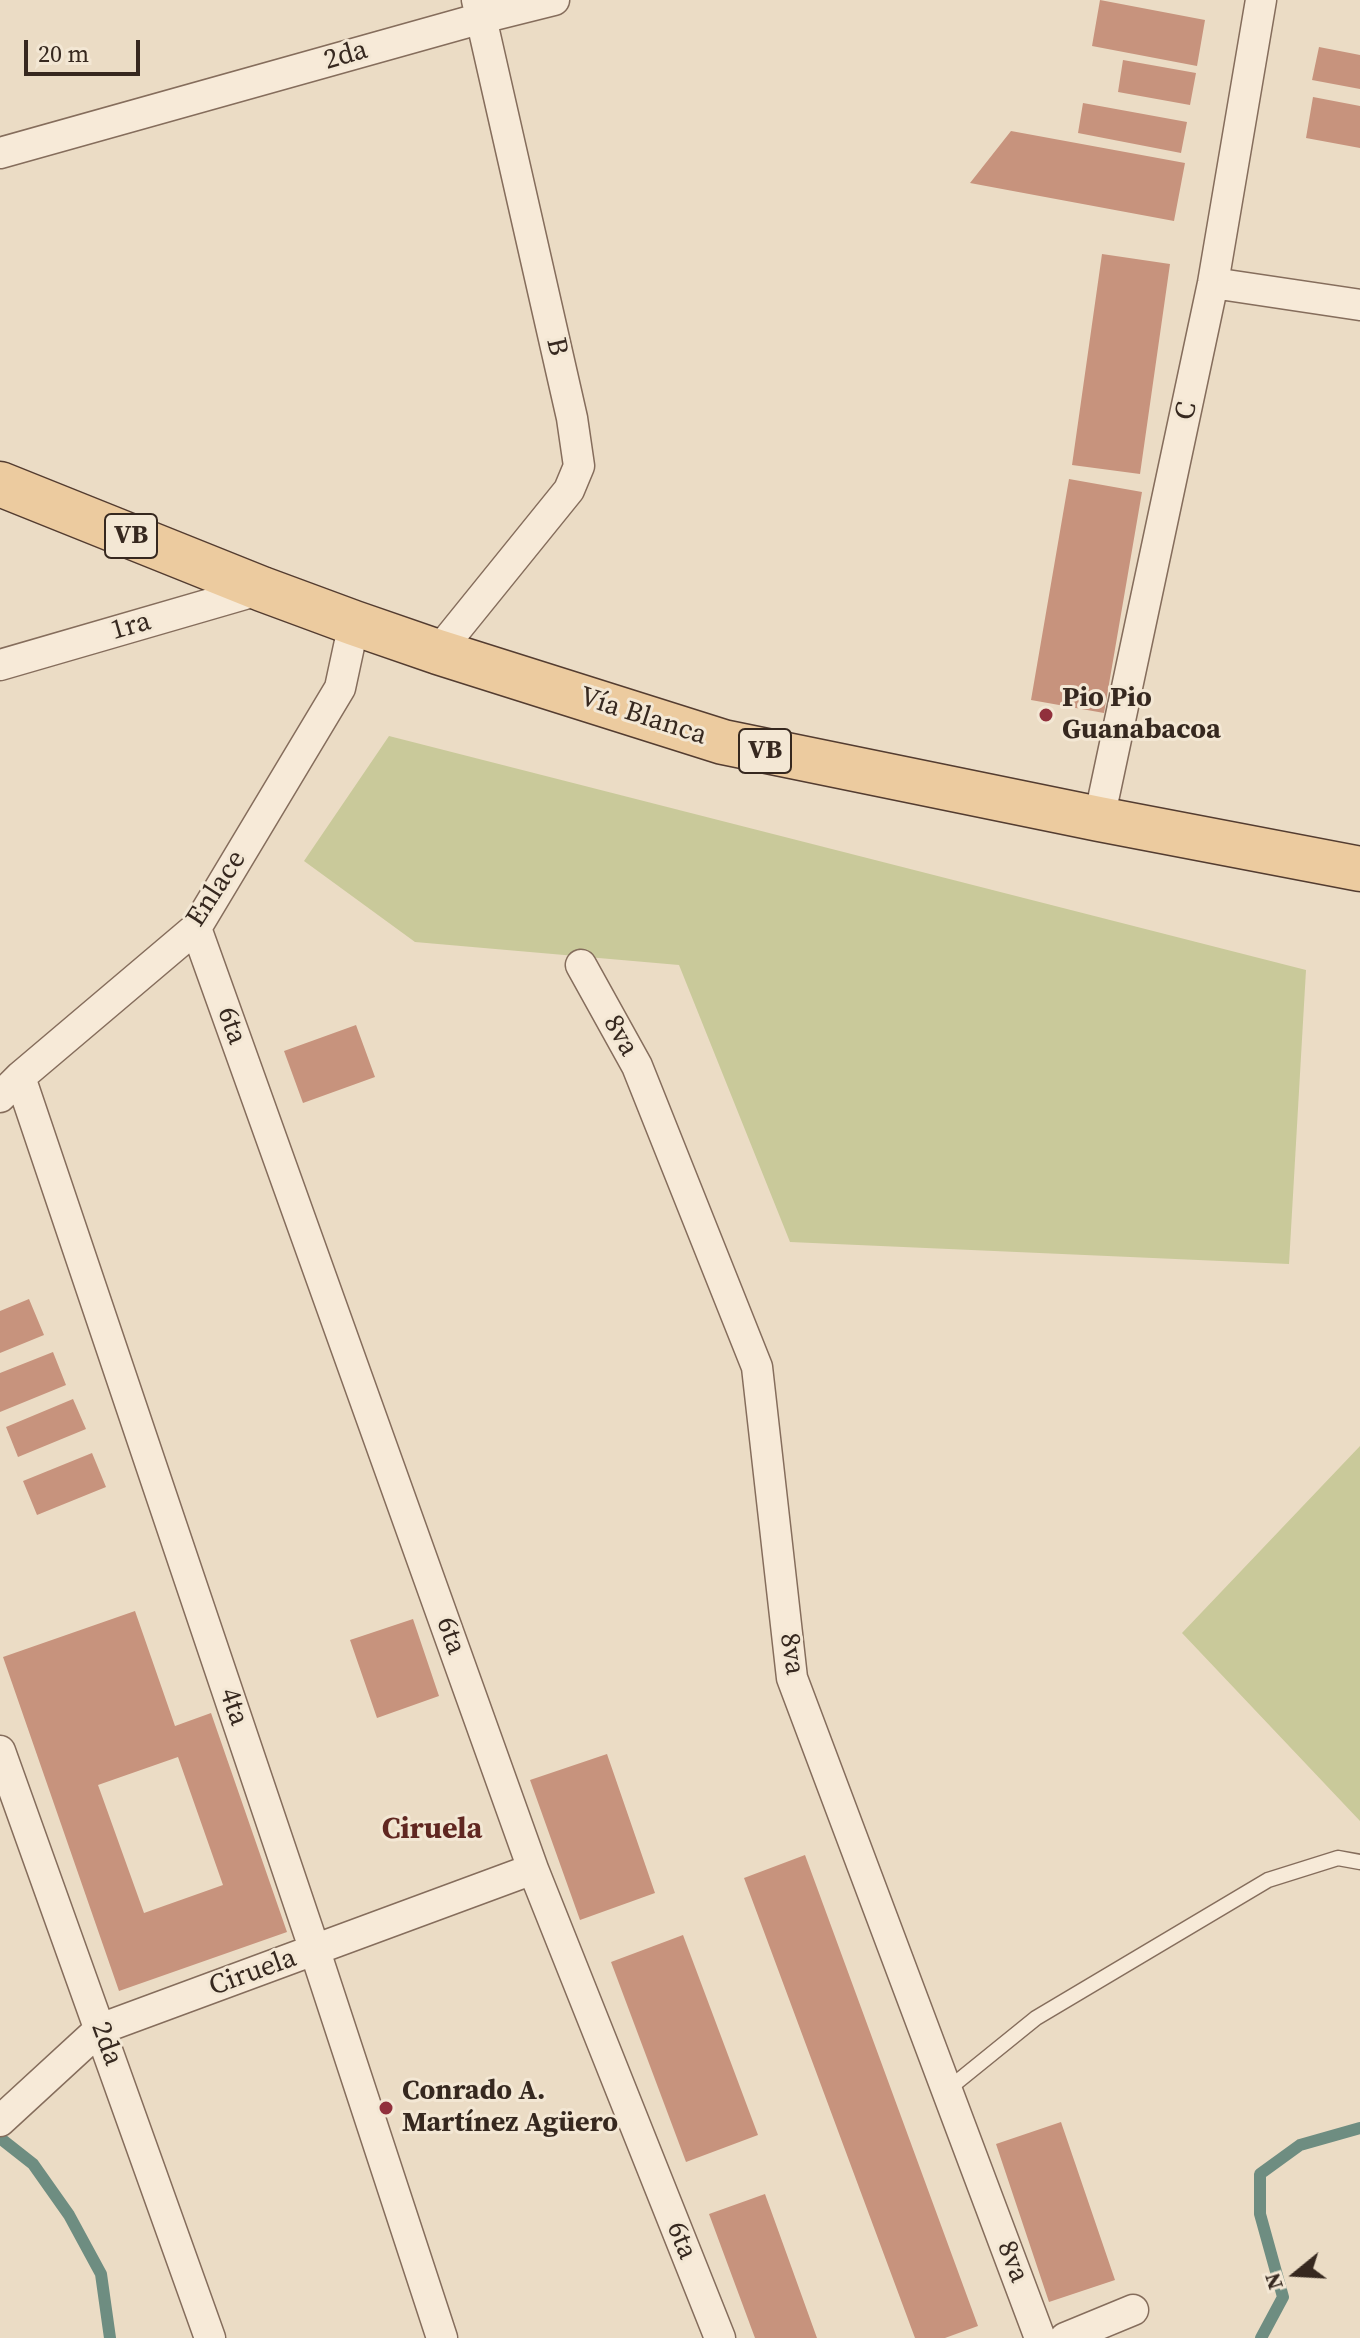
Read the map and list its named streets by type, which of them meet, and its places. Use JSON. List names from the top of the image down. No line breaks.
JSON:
{"streets":{"main road":["VB","Vía Blanca"],"street":["2da","B","C","1ra","Enlace","6ta","8va","4ta","Ciruela"]},"crossings":[["2da","B"],["2da","Ciruela"],["B","Vía Blanca"],["C","Vía Blanca"],["1ra","Vía Blanca"],["Vía Blanca","Enlace"],["Enlace","6ta"],["Enlace","4ta"],["6ta","Ciruela"],["4ta","Ciruela"]],"districts":["Ciruela"],"places":["Pio Pio Guanabacoa","Conrado A. Martínez Agüero"],"scale_bar":"20 m","north":"left"}
